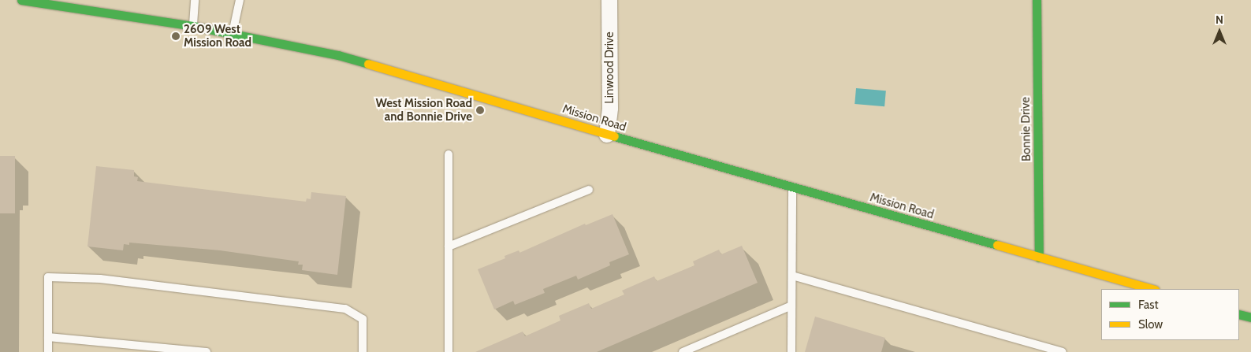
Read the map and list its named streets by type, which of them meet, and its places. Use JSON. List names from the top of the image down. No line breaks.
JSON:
{"streets":{"street":["Linwood Drive","Mission Road","Bonnie Drive"]},"crossings":[["Linwood Drive","Mission Road"],["Mission Road","Bonnie Drive"]],"places":["2609 West Mission Road","West Mission Road and Bonnie Drive"],"legend":["Fast","Slow"],"north":"top"}
